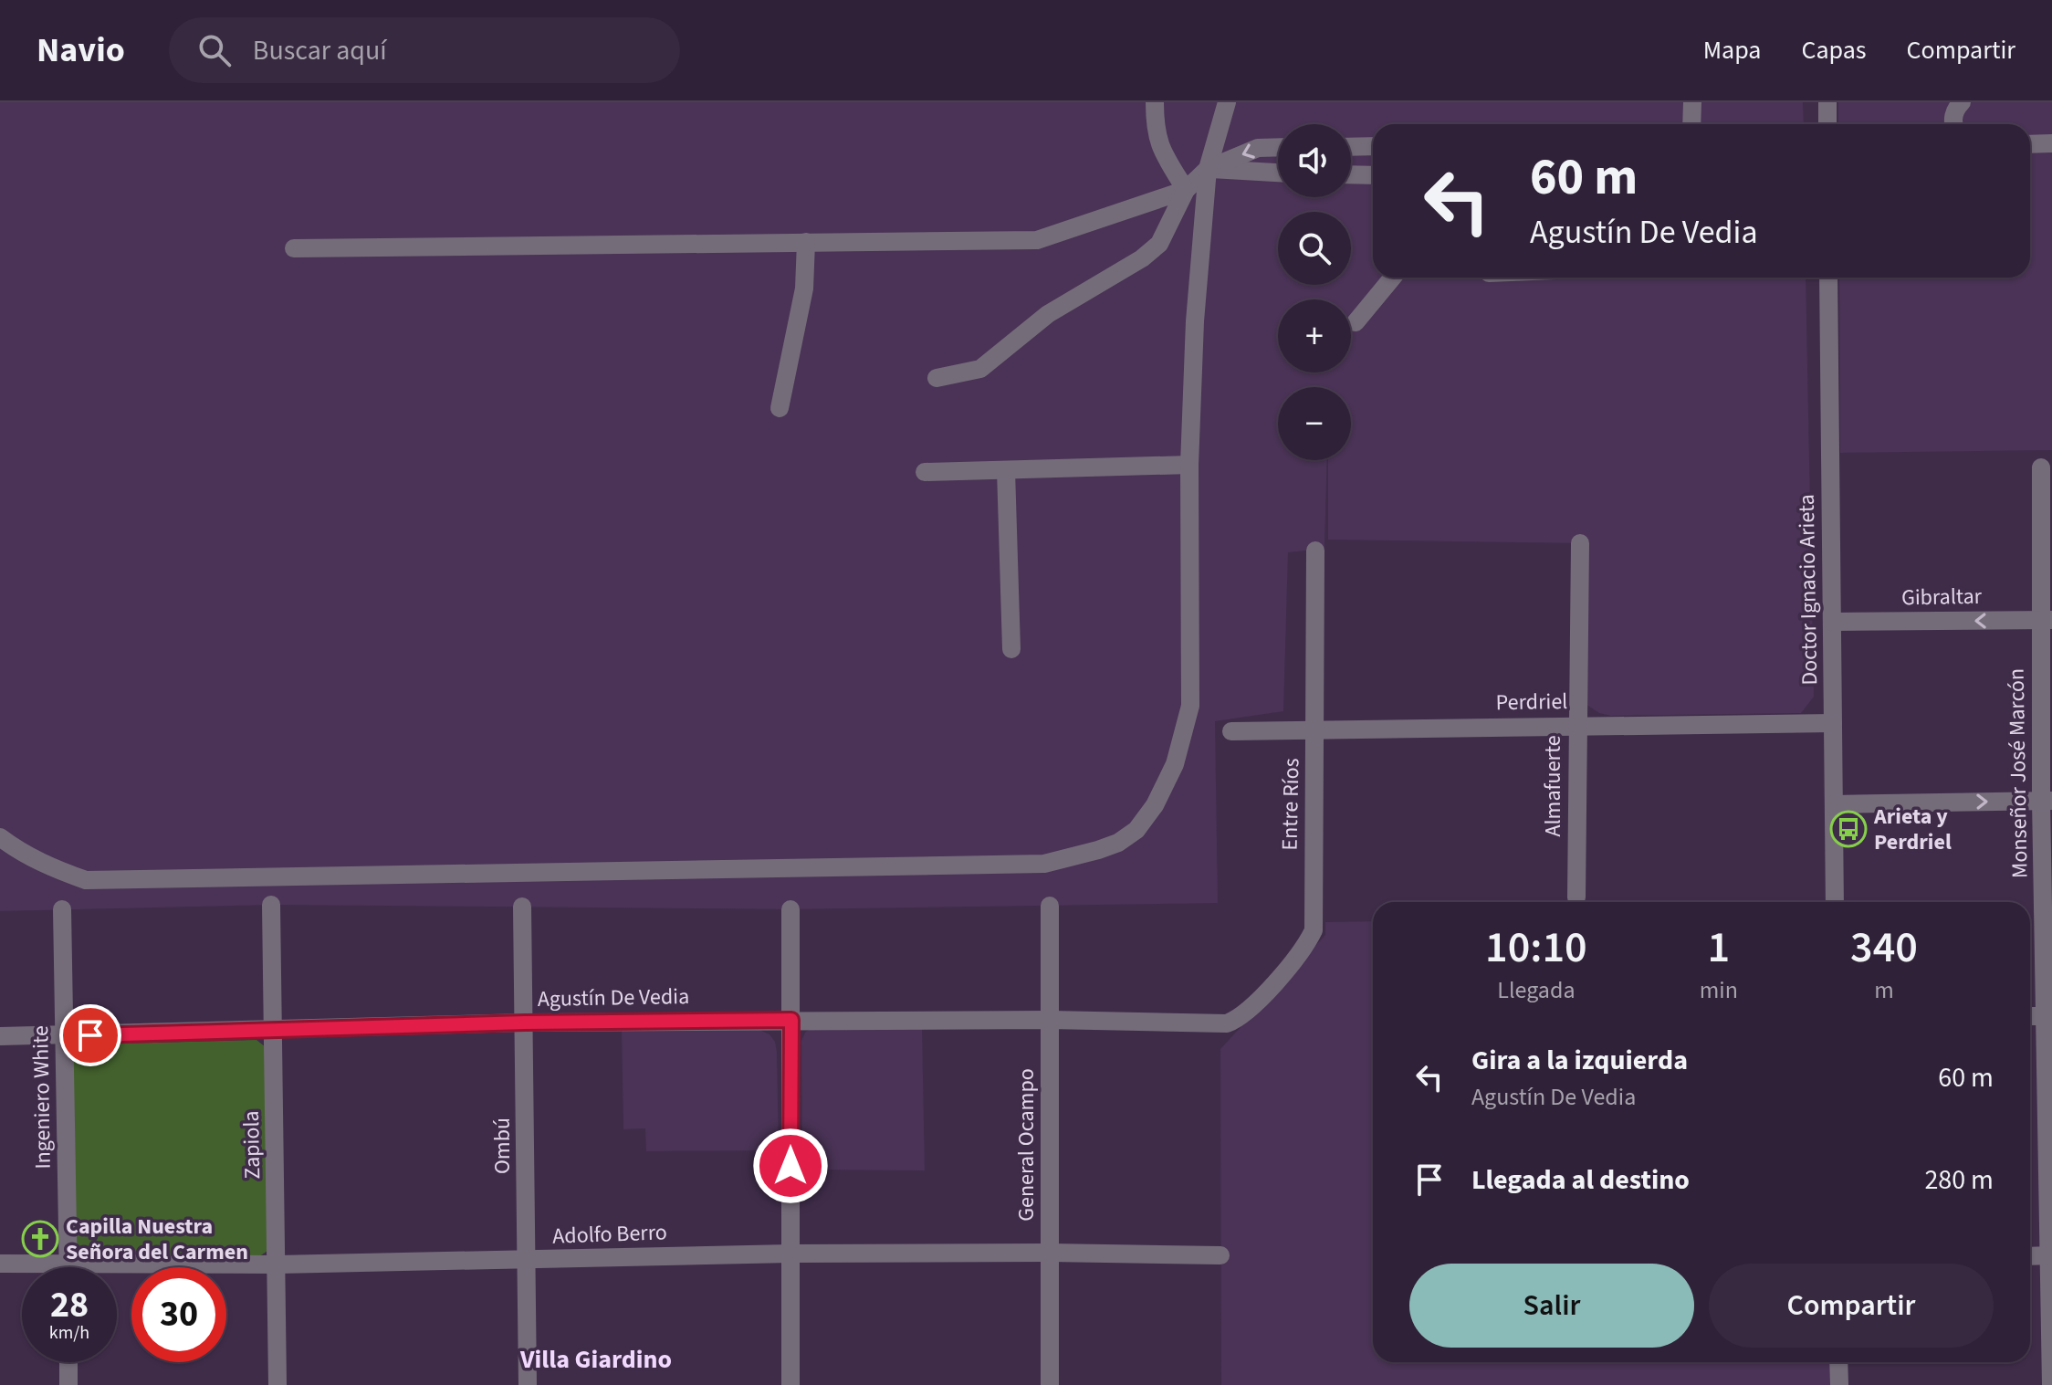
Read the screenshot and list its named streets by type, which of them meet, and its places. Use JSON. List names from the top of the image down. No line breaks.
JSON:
{"streets":{"street":["Doctor Ignacio Arieta","Gibraltar","Perdriel","Monseñor José Marcón","Almafuerte","Entre Ríos","Agustín De Vedia","Ingeniero White","Zapiola","General Ocampo","Ombú","Adolfo Berro"]},"crossings":[["Doctor Ignacio Arieta","Gibraltar"],["Doctor Ignacio Arieta","Perdriel"],["Gibraltar","Monseñor José Marcón"],["Perdriel","Almafuerte"],["Perdriel","Entre Ríos"],["Entre Ríos","Agustín De Vedia"],["Agustín De Vedia","Ingeniero White"],["Agustín De Vedia","Zapiola"],["Agustín De Vedia","General Ocampo"],["Agustín De Vedia","Ombú"],["Ingeniero White","Adolfo Berro"],["Zapiola","Adolfo Berro"],["General Ocampo","Adolfo Berro"],["Ombú","Adolfo Berro"]],"one_way":["Gibraltar"],"districts":["Villa Giardino"],"places":{"bus stop":["Arieta y Perdriel"],"church":["Capilla Nuestra Señora del Carmen"]},"page":{"header":"Navio","search":"Buscar aquí","nav":["Mapa","Capas","Compartir"],"map_buttons":["+","−"],"turn":["60 m","Agustín De Vedia"],"eta":["10:10","Llegada","1","min","340","m"],"list":[{"name":"Gira a la izquierda","note":"Agustín De Vedia","value":"60 m"},{"name":"Llegada al destino","value":"280 m"}],"buttons":["Salir","Compartir"],"speed":"28 km/h","limit":"30"}}
